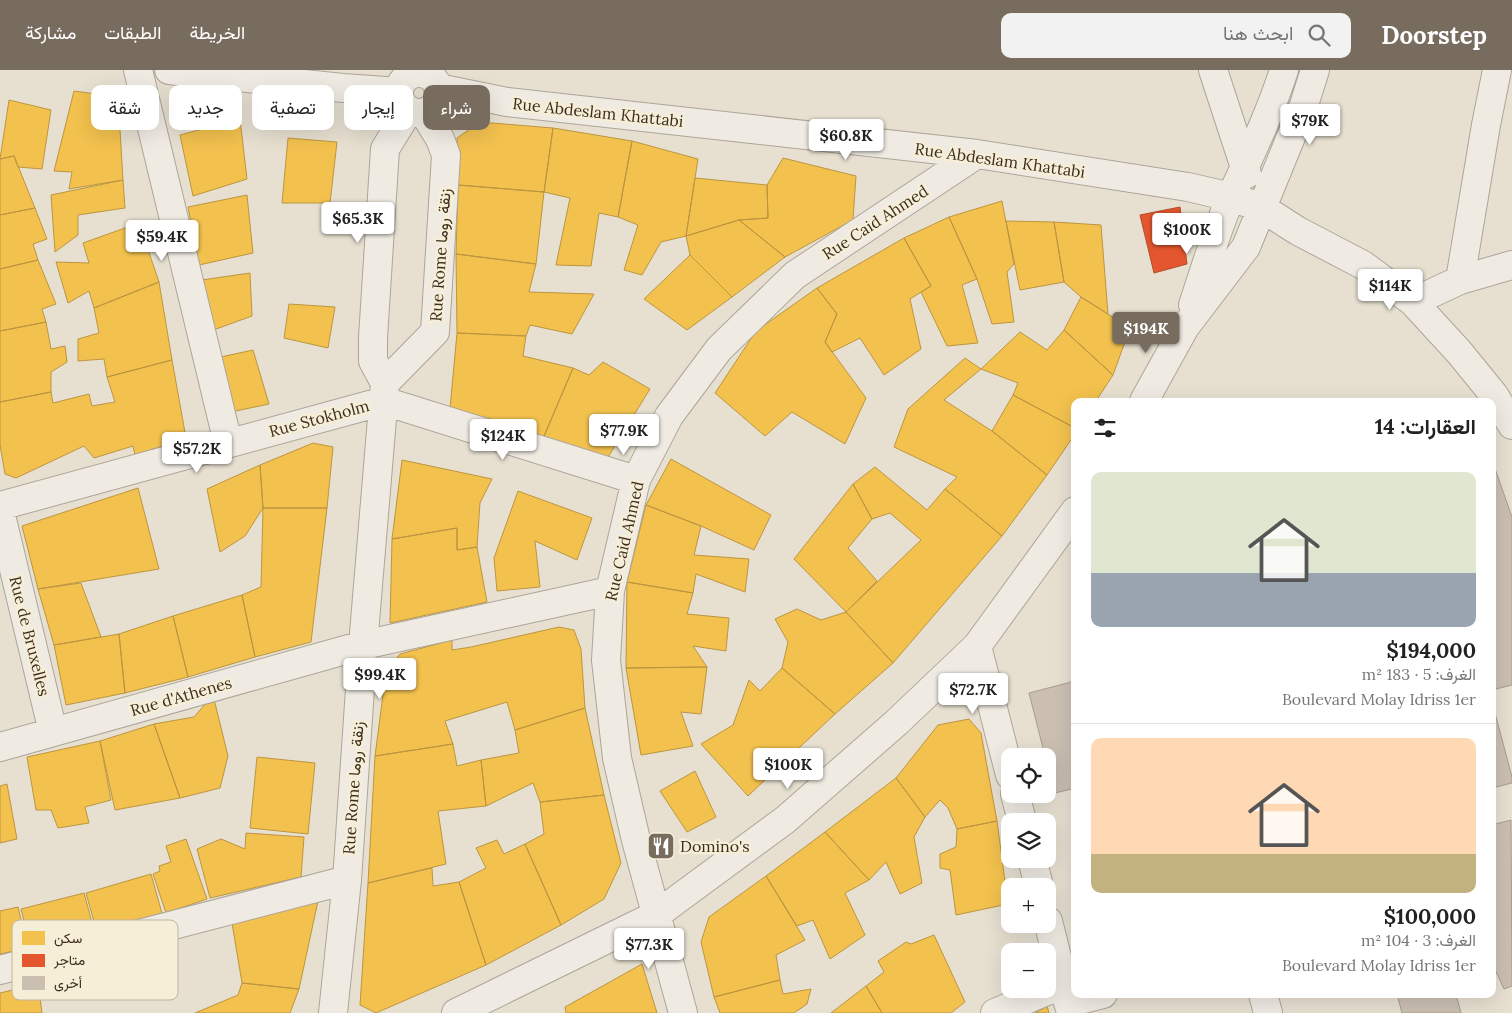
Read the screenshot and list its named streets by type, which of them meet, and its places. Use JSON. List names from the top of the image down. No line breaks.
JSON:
{"streets":{"street":["Rue Abdeslam Khattabi","Rue Caid Ahmed","Rue Rome زنقة روما","Rue Stokholm","Rue de Bruxelles","Rue d'Athenes"]},"crossings":[["Rue Abdeslam Khattabi","Rue Caid Ahmed"],["Rue Abdeslam Khattabi","Rue Rome زنقة روما"],["Rue Caid Ahmed","Rue Stokholm"],["Rue Caid Ahmed","Rue d'Athenes"],["Rue Rome زنقة روما","Rue Stokholm"],["Rue Rome زنقة روما","Rue d'Athenes"],["Rue de Bruxelles","Rue d'Athenes"]],"places":{"restaurant":["Domino's"]},"legend":["سكن","متاجر","أخرى"],"page":{"header":"Doorstep","search":"ابحث هنا","nav":["الخريطة","الطبقات","مشاركة"],"chip":["شراء","إيجار","تصفية","جديد","شقة"],"price":["$79K","$60.8K","$65.3K","$100K","$59.4K","$114K","$194K","$77.9K","$124K","$57.2K","$99.4K","$72.7K","$100K","$77.3K"],"heading":"العقارات: 14","list":[{"name":"$194,000","note":"الغرف: 5 · 183 m² · Boulevard Molay Idriss 1er"},{"name":"$100,000","note":"الغرف: 3 · 104 m² · Boulevard Molay Idriss 1er"}],"map_buttons":["+","−"]}}
